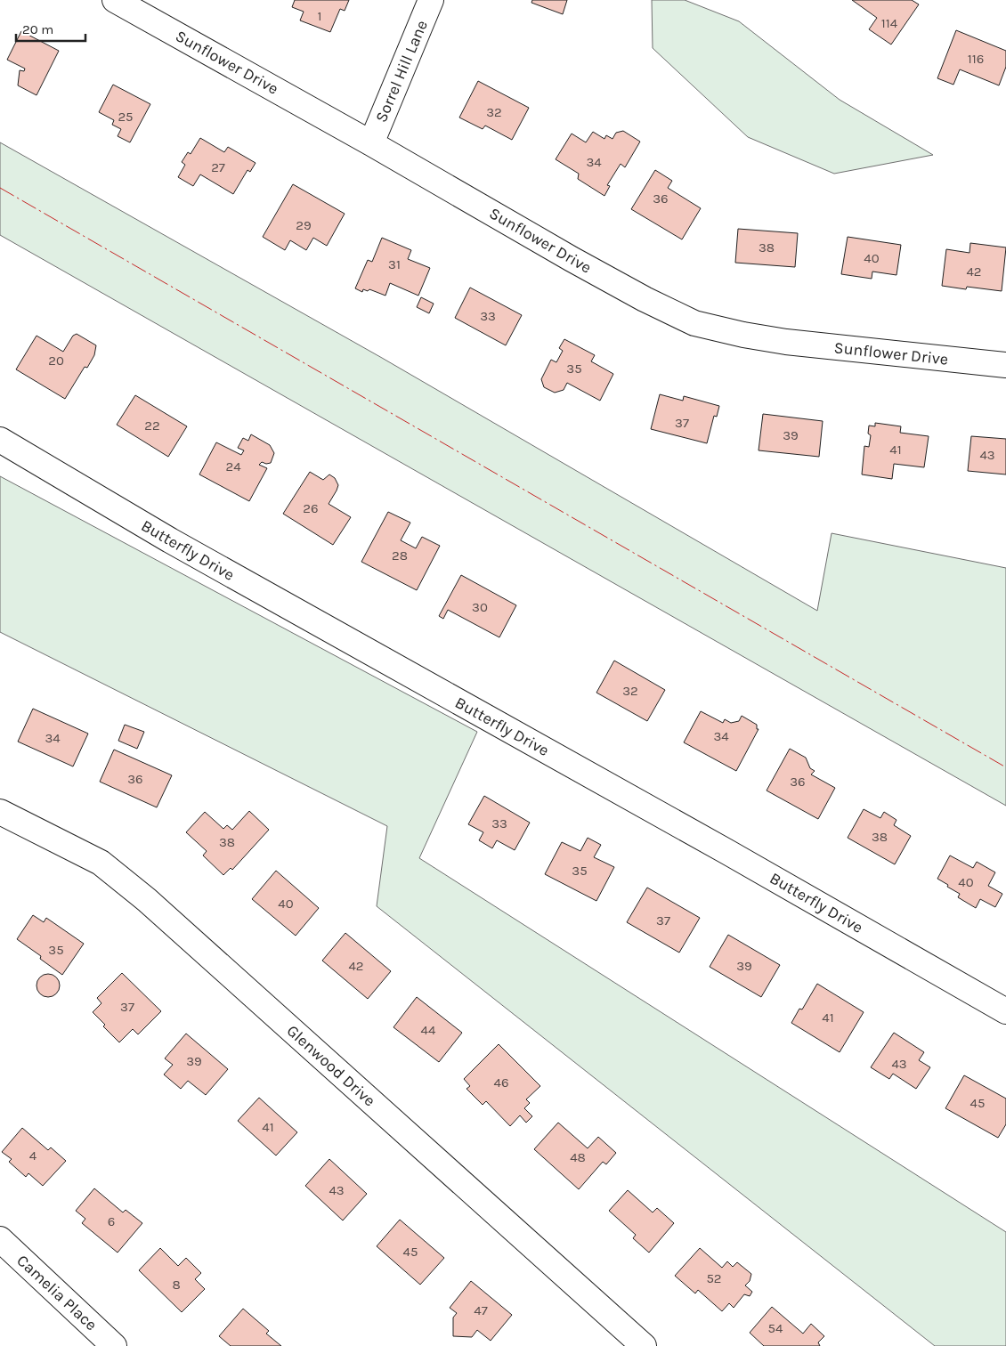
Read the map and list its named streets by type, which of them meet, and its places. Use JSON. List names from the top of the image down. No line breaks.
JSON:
{"streets":{"street":["Sunflower Drive","Sorrel Hill Lane","Butterfly Drive","Glenwood Drive","Camelia Place"]},"crossings":[["Sunflower Drive","Sorrel Hill Lane"]],"house_numbers":["1","114","116","32","25","34","27","36","29","38","40","31","42","33","20","35","37","22","39","41","43","24","26","28","30","32","34","34","36","36","33","38","38","35","40","40","37","35","42","39","37","41","44","39","43","46","45","41","4","48","43","6","45","52","8","47","54"],"scale_bar":"20 m"}
